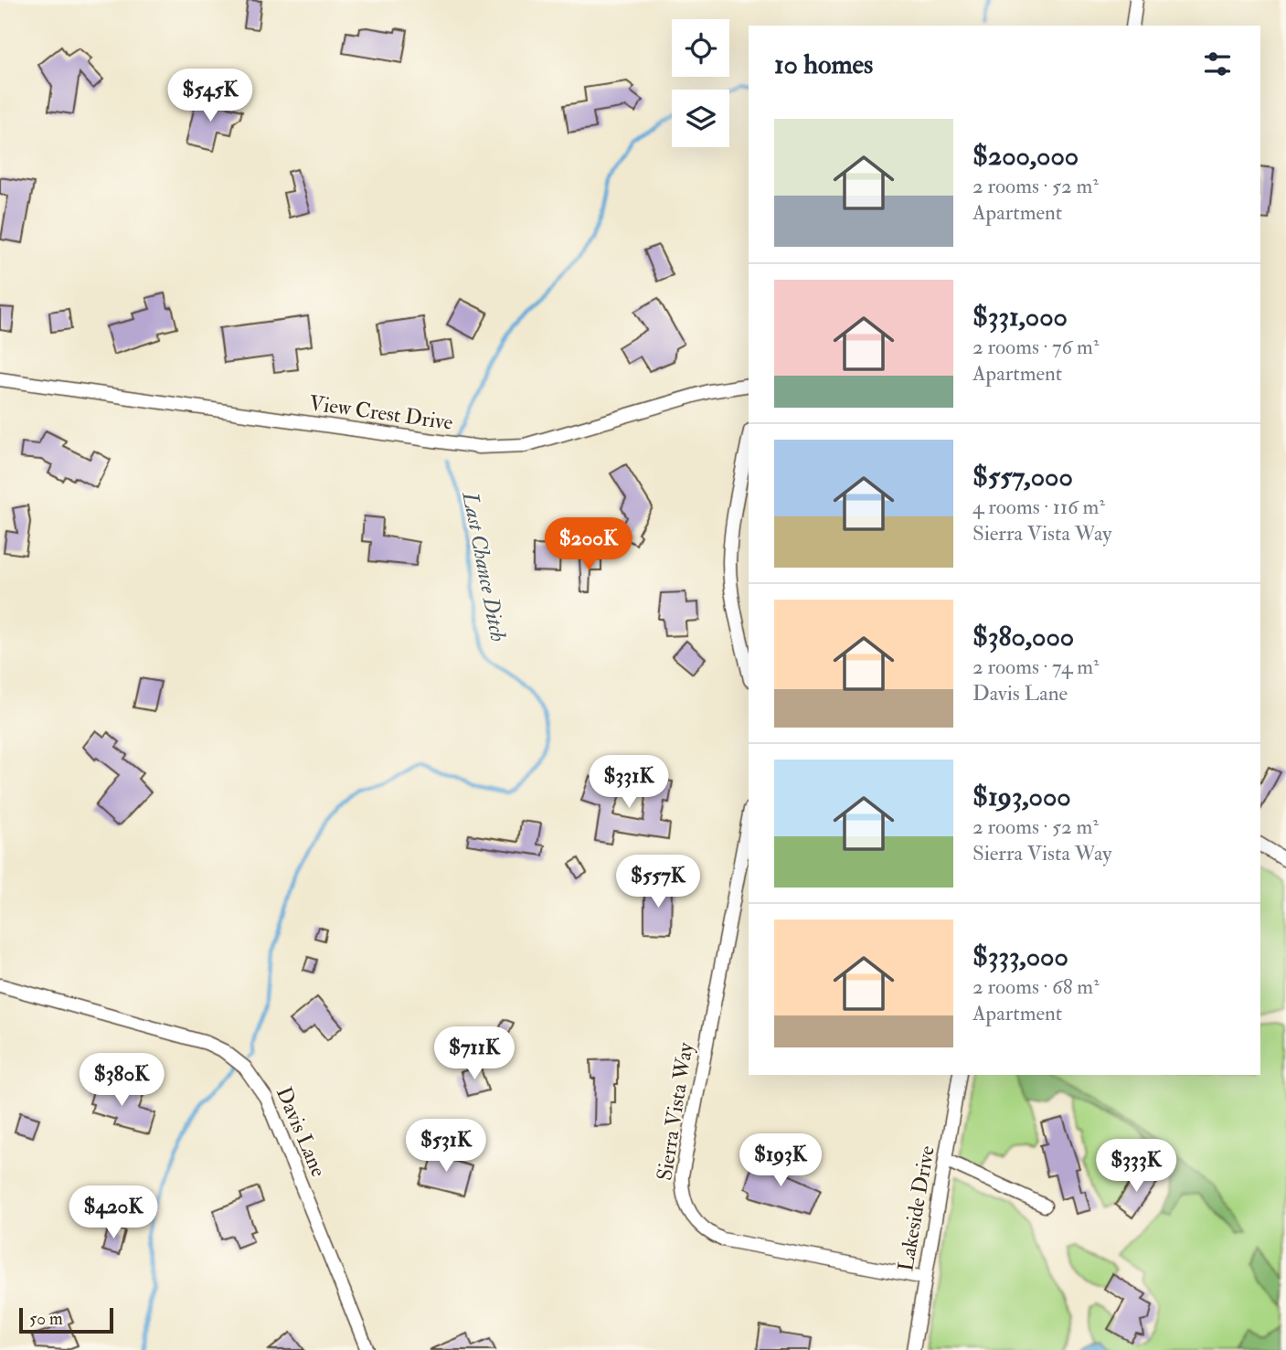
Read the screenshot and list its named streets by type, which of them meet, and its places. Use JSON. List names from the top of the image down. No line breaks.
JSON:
{"streets":{"street":["View Crest Drive","Sierra Vista Way","Davis Lane","Lakeside Drive"]},"crossings":[["Sierra Vista Way","Lakeside Drive"]],"water":["Last Chance Ditch"],"scale_bar":"50 m","page":{"heading":"10 homes","price":["$545K","$200K","$331K","$557K","$711K","$380K","$531K","$193K","$333K","$420K"],"list":[{"name":"$200,000","note":"2 rooms · 52 m² · Apartment"},{"name":"$331,000","note":"2 rooms · 76 m² · Apartment"},{"name":"$557,000","note":"4 rooms · 116 m² · Sierra Vista Way"},{"name":"$380,000","note":"2 rooms · 74 m² · Davis Lane"},{"name":"$193,000","note":"2 rooms · 52 m² · Sierra Vista Way"},{"name":"$333,000","note":"2 rooms · 68 m² · Apartment"}],"scale":"50 m"}}
